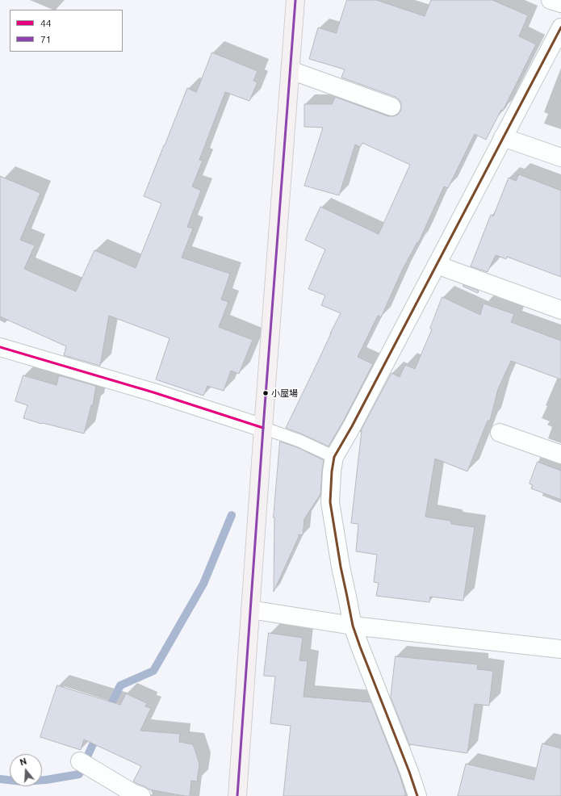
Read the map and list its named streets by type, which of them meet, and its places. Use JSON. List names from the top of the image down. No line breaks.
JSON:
{"places":["小屋場"],"lines":["transit line 71","transit line 44"],"legend":["44","71"],"north":"top"}
